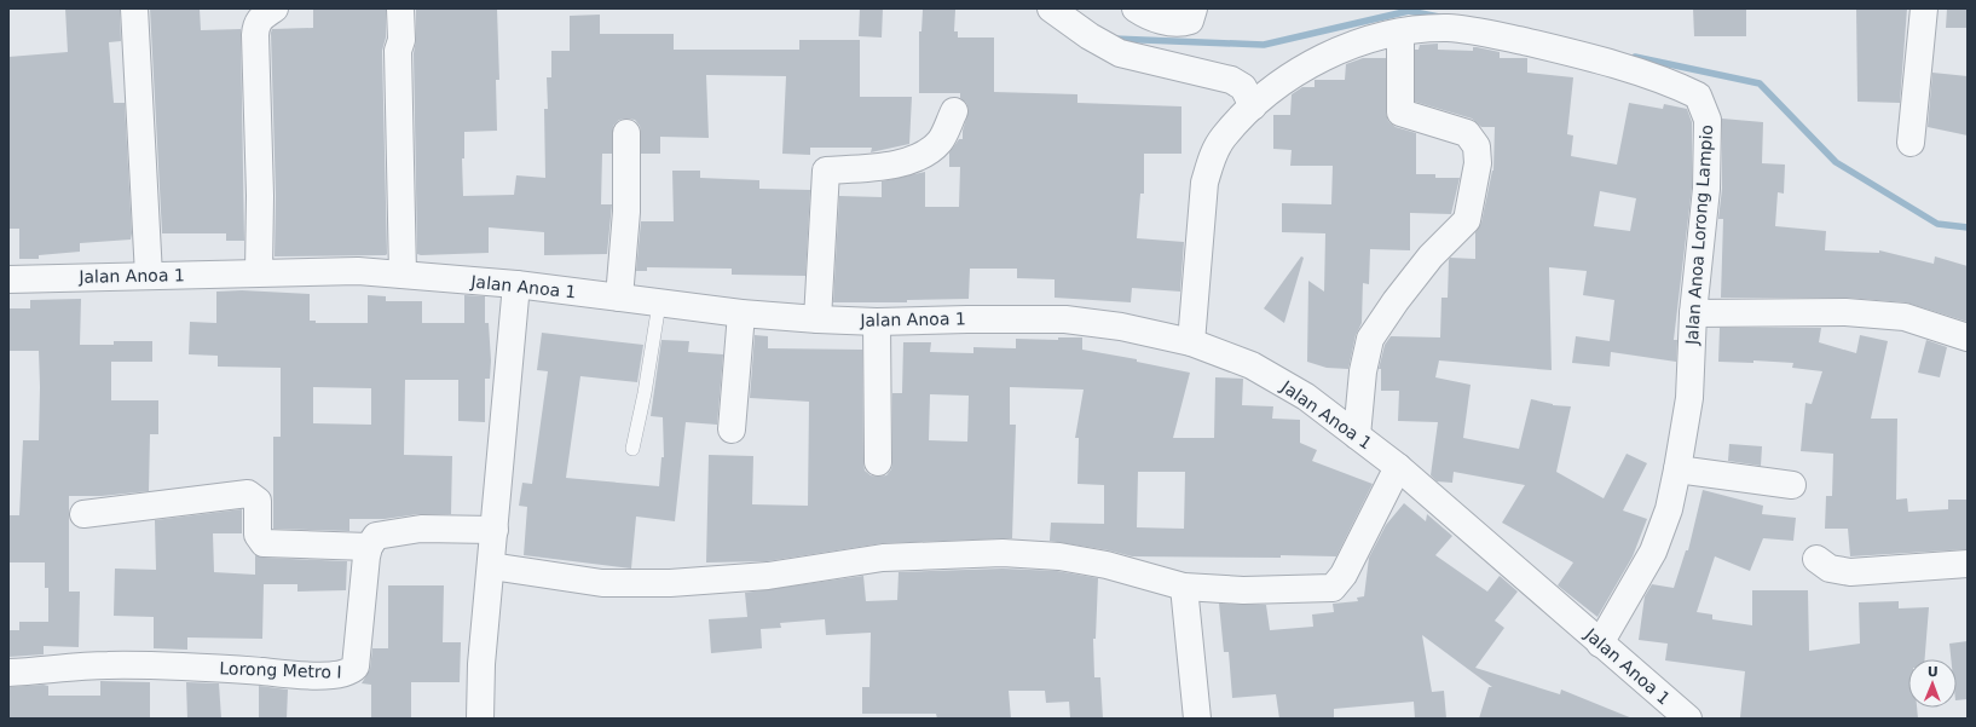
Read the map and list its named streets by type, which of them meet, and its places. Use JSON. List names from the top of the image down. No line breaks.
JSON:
{"streets":{"street":["Jalan Anoa Lorong Lampio","Jalan Anoa 1","Lorong Metro I"]},"crossings":[["Jalan Anoa Lorong Lampio","Jalan Anoa 1"]],"north":"top"}
